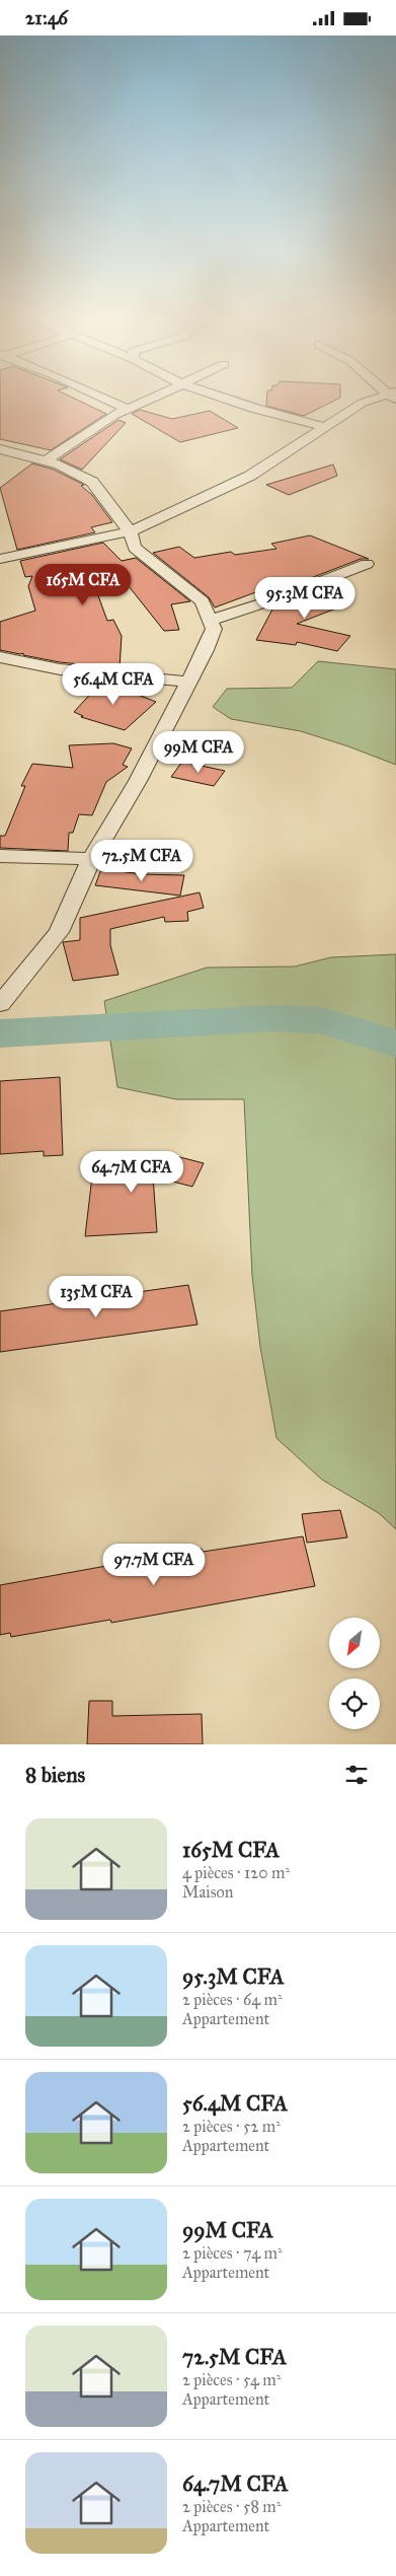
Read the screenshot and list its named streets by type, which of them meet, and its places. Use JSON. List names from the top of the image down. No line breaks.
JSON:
{"north":"bottom left","page":{"status":"21:46","price":["165M CFA","95.3M CFA","56.4M CFA","99M CFA","72.5M CFA","64.7M CFA","135M CFA","97.7M CFA"],"heading":"8 biens","list":[{"name":"165M CFA","note":"4 pièces · 120 m² · Maison"},{"name":"95.3M CFA","note":"2 pièces · 64 m² · Appartement"},{"name":"56.4M CFA","note":"2 pièces · 52 m² · Appartement"},{"name":"99M CFA","note":"2 pièces · 74 m² · Appartement"},{"name":"72.5M CFA","note":"2 pièces · 54 m² · Appartement"},{"name":"64.7M CFA","note":"2 pièces · 58 m² · Appartement"}]}}
